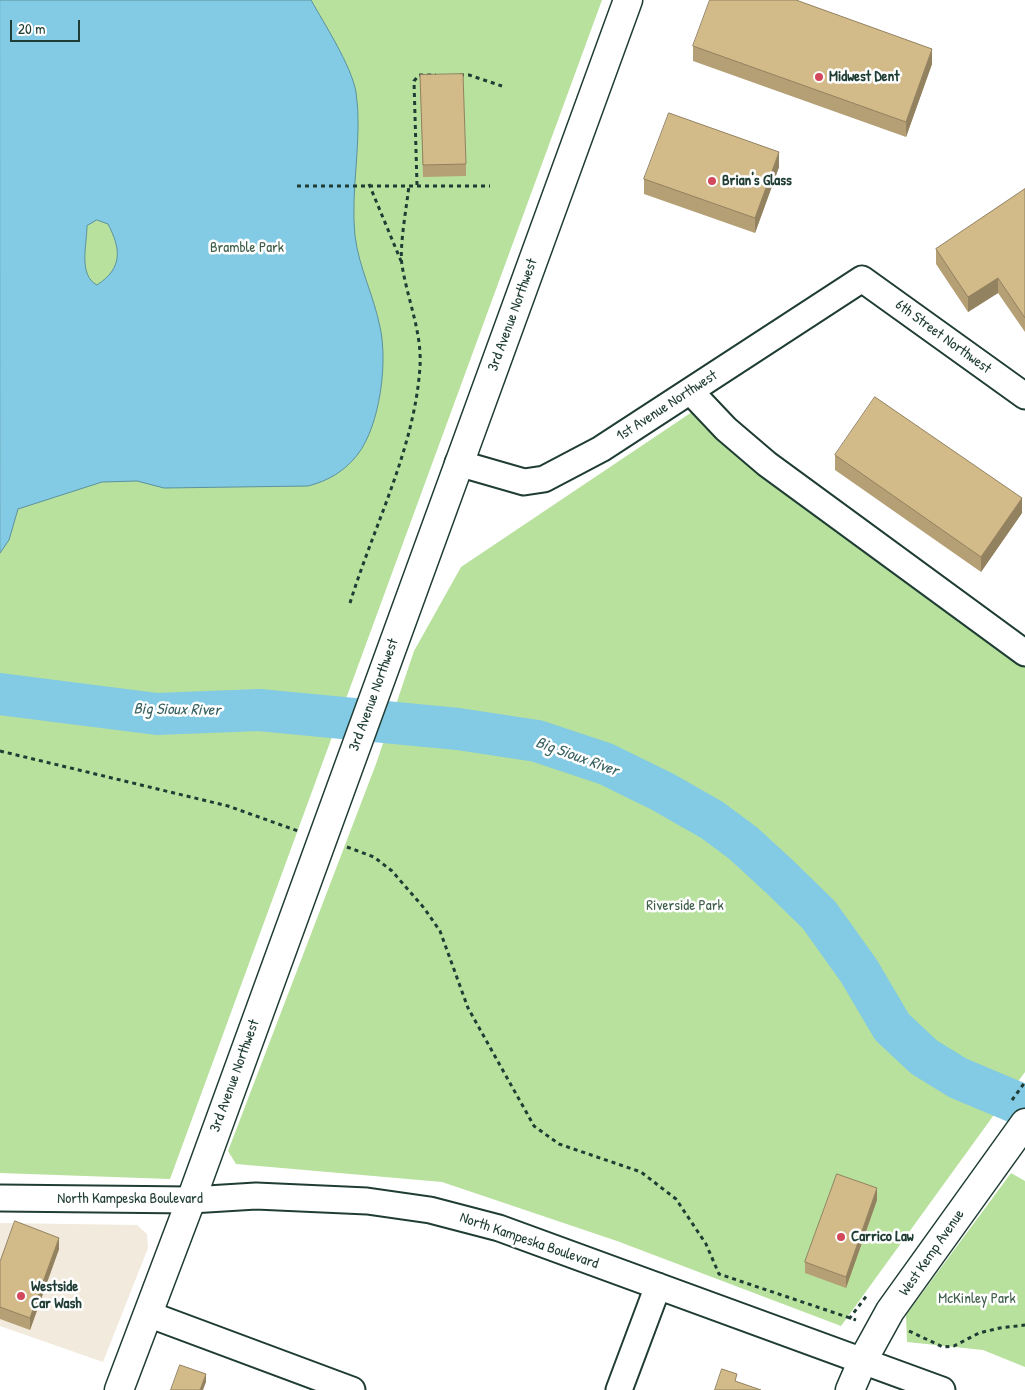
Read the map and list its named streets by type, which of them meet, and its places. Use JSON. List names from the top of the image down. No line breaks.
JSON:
{"streets":{"main road":["3rd Avenue Northwest","West Kemp Avenue"],"street":["6th Street Northwest","1st Avenue Northwest","North Kampeska Boulevard"]},"crossings":[["3rd Avenue Northwest","1st Avenue Northwest"],["3rd Avenue Northwest","North Kampeska Boulevard"],["6th Street Northwest","1st Avenue Northwest"],["North Kampeska Boulevard","West Kemp Avenue"]],"water":["Big Sioux River"],"parks":["Bramble Park","Riverside Park","McKinley Park"],"places":["Midwest Dent","Brian's Glass","Carrico Law","Westside Car Wash"],"scale_bar":"20 m"}
